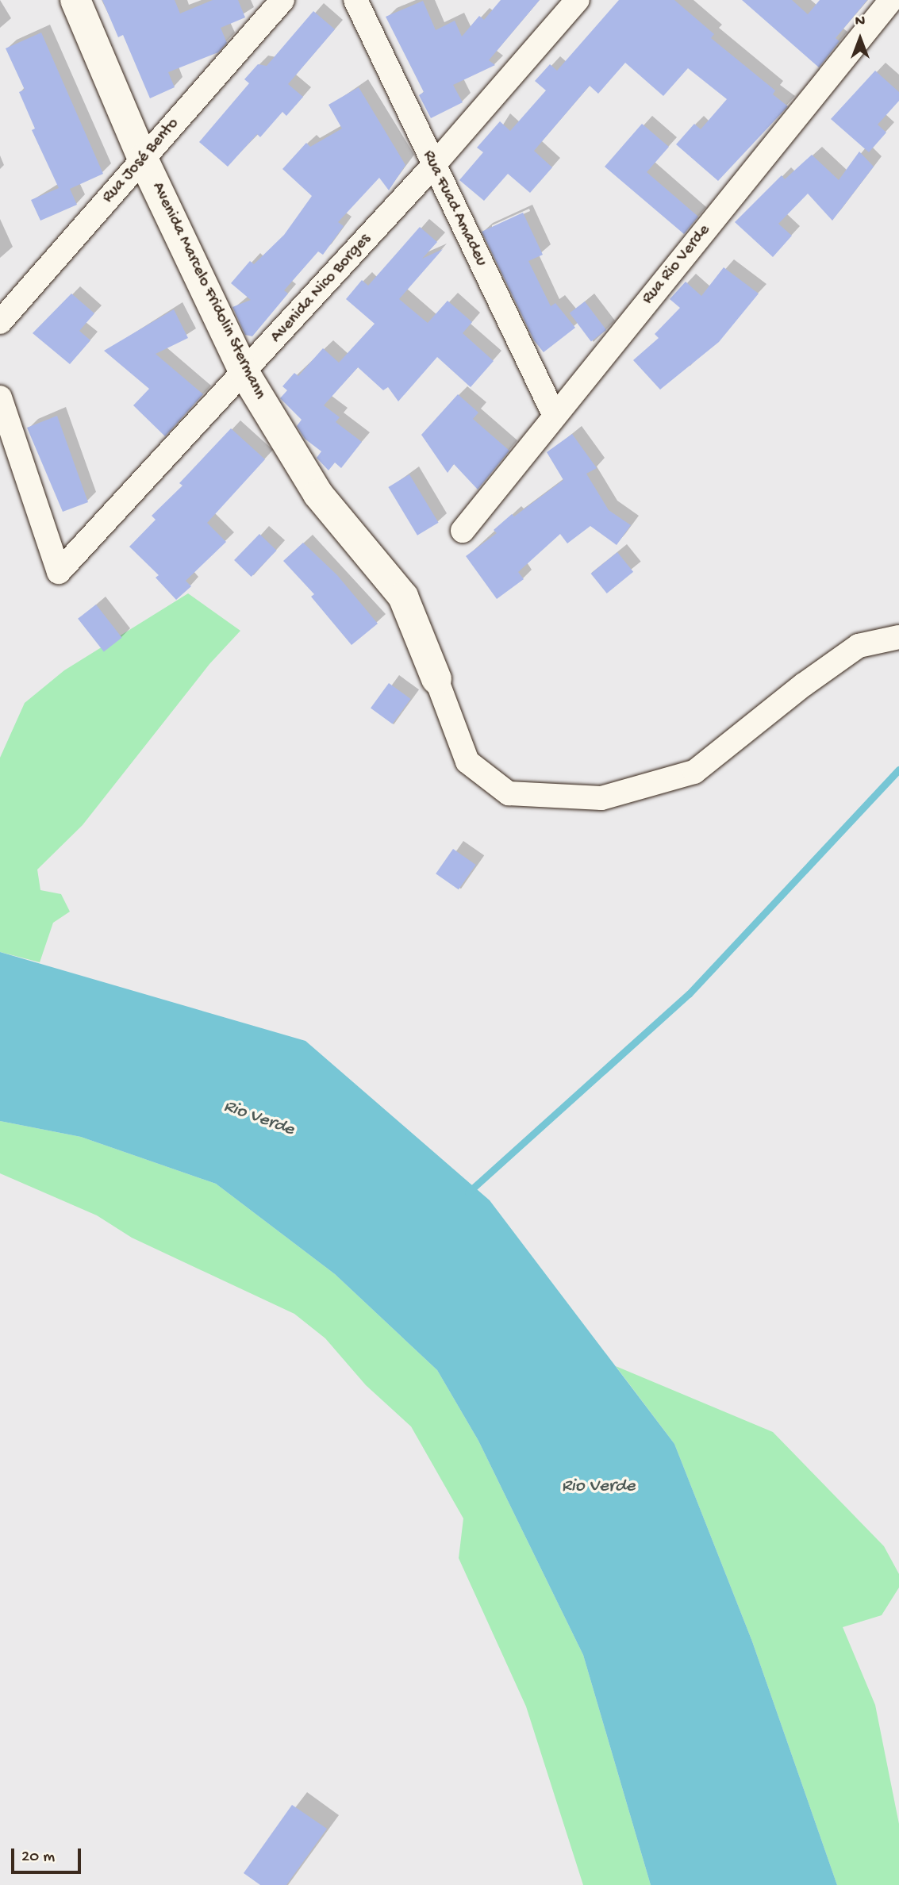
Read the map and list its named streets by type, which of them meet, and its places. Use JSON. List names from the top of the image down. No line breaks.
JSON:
{"streets":{"street":["Rua José Bento","Rua Fuad Amadeu","Rua Rio Verde","Avenida Nico Borges","Avenida Marcelo Fridolin Stermann"]},"crossings":[["Rua José Bento","Avenida Marcelo Fridolin Stermann"],["Rua Fuad Amadeu","Rua Rio Verde"],["Rua Fuad Amadeu","Avenida Nico Borges"],["Avenida Nico Borges","Avenida Marcelo Fridolin Stermann"]],"water":["Rio Verde"],"scale_bar":"20 m","north":"top"}
